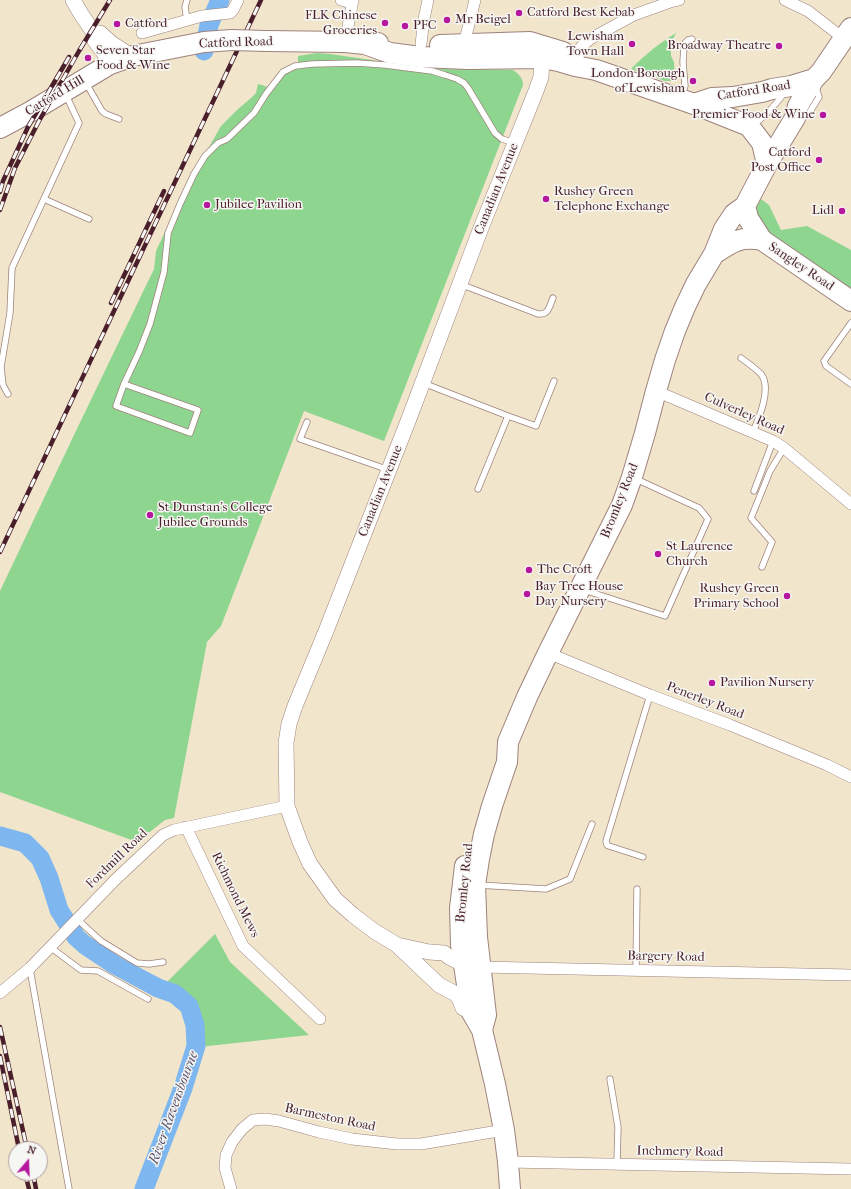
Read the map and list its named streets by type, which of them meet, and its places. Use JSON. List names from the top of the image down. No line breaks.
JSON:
{"streets":{"highway":["Catford Road","Catford Hill","Sangley Road","Bromley Road"],"street":["Canadian Avenue","Culverley Road","Penerley Road","Fordmill Road","Richmond Mews","Bargery Road","Barmeston Road","Inchmery Road"]},"crossings":[["Catford Road","Catford Hill"],["Catford Road","Canadian Avenue"],["Catford Road","Bromley Road"],["Canadian Avenue","Bromley Road"],["Canadian Avenue","Fordmill Road"],["Sangley Road","Bromley Road"],["Culverley Road","Bromley Road"],["Bromley Road","Penerley Road"],["Bromley Road","Bargery Road"],["Bromley Road","Barmeston Road"],["Bromley Road","Inchmery Road"],["Fordmill Road","Richmond Mews"]],"water":["River Ravensbourne"],"places":["Catford Best Kebab","Mr Beigel","FLK Chinese Groceries","Catford","PFC","Lewisham Town Hall","Broadway Theatre","Seven Star Food & Wine","London Borough of Lewisham","Premier Food & Wine","Catford Post Office","Rushey Green Telephone Exchange","Jubilee Pavilion","Lidl","St Dunstan's College Jubilee Grounds","St Laurence Church","The Croft","Bay Tree House Day Nursery","Rushey Green Primary School","Pavilion Nursery"],"north":"top"}
